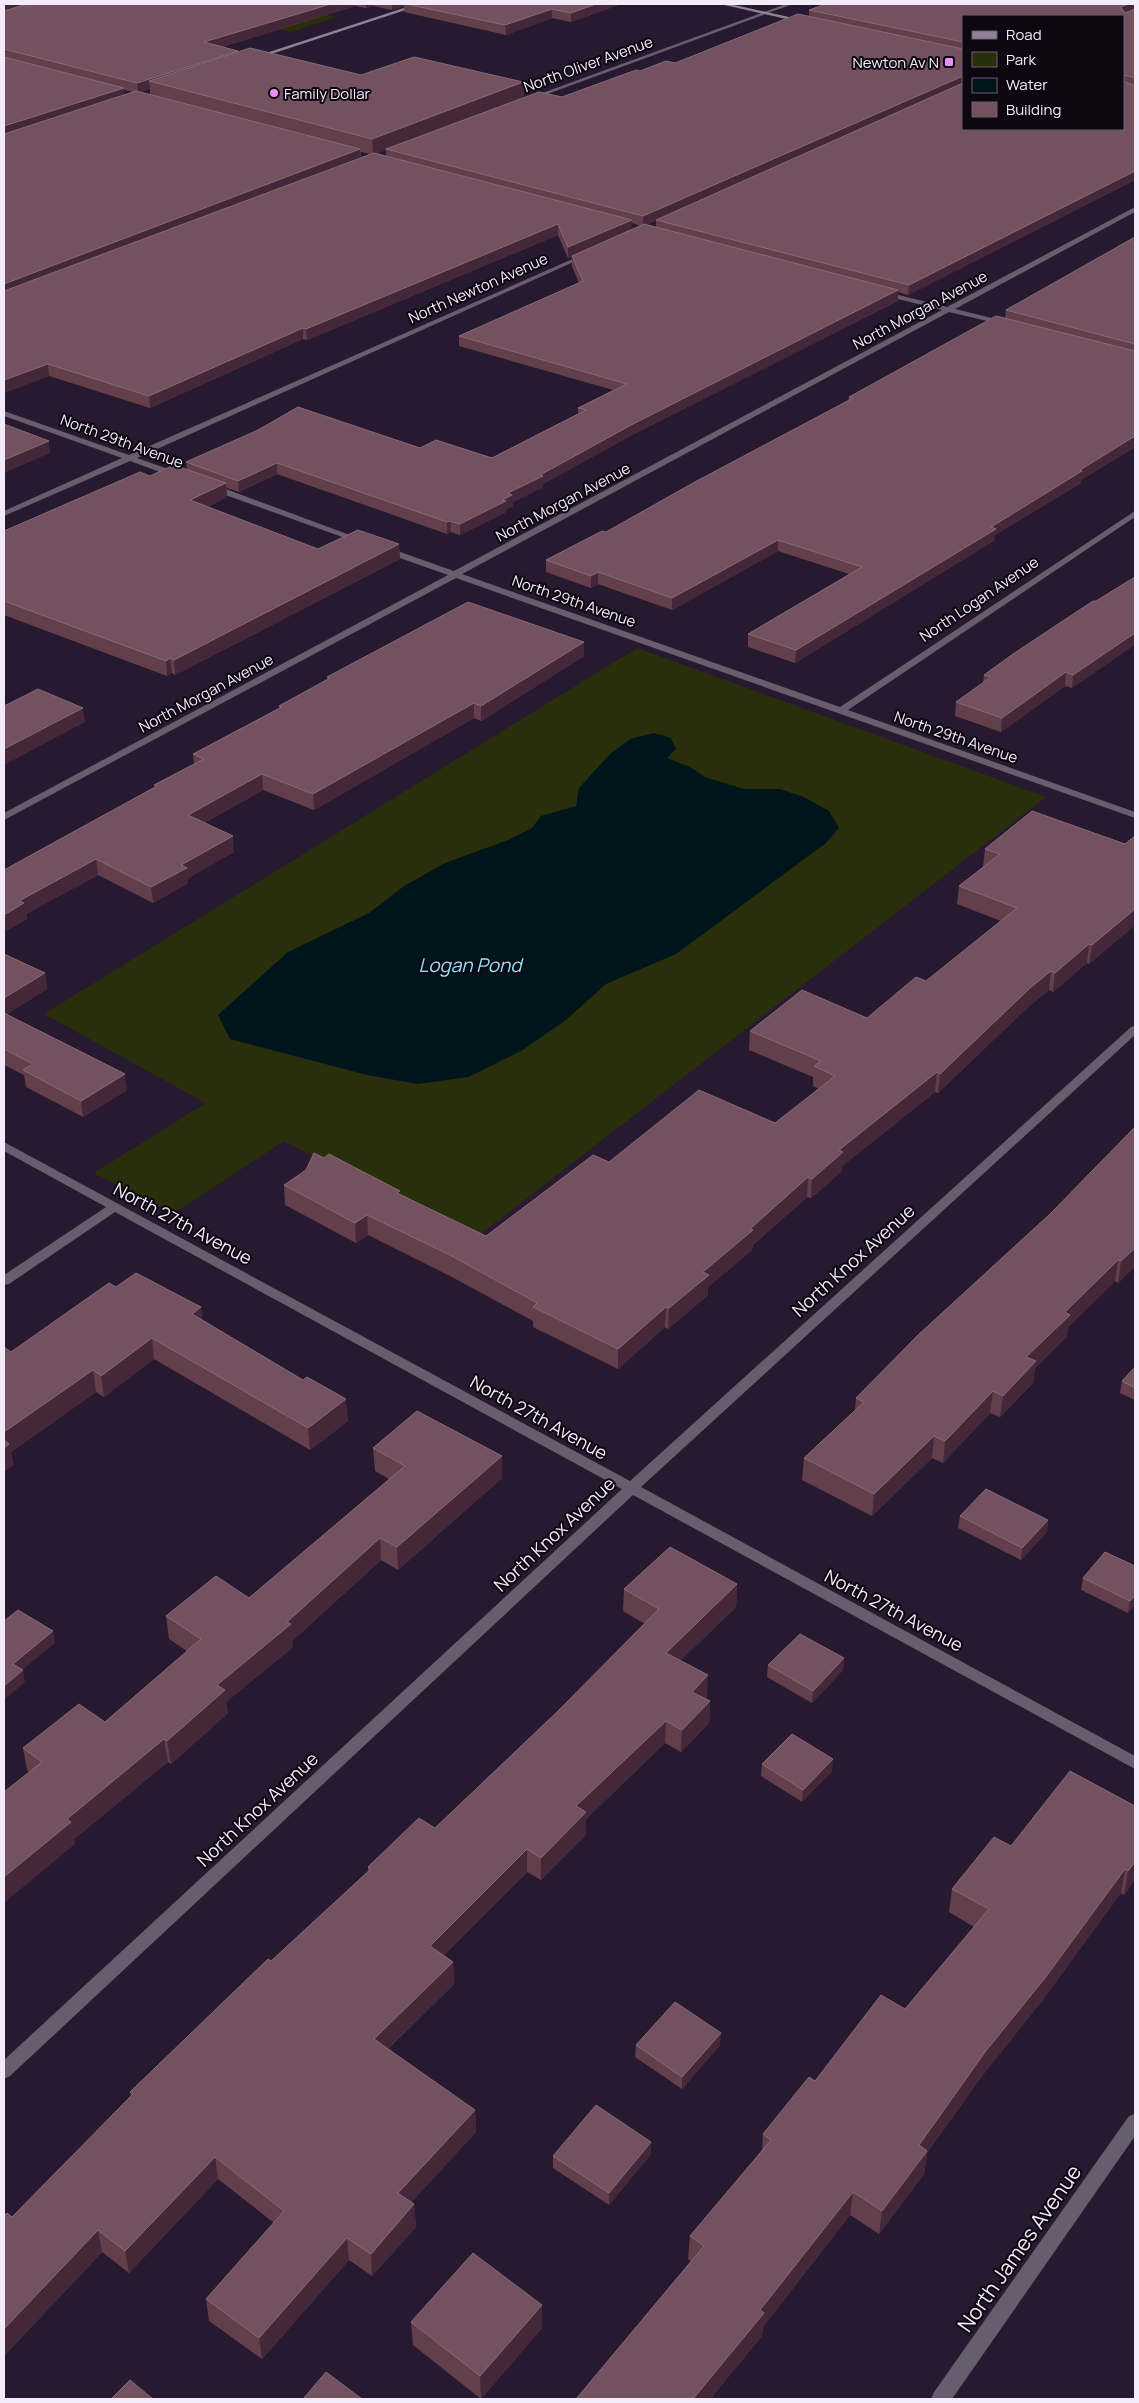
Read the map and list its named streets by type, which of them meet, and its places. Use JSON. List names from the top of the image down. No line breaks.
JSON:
{"streets":{"street":["North Oliver Avenue","North Newton Avenue","North Morgan Avenue","North 29th Avenue","North Logan Avenue","North 27th Avenue","North Knox Avenue","North James Avenue"]},"crossings":[["North Newton Avenue","North 29th Avenue"],["North Morgan Avenue","North 29th Avenue"],["North 29th Avenue","North Logan Avenue"],["North 27th Avenue","North Knox Avenue"]],"water":["Logan Pond"],"places":{"transit":["Newton Av N"],"other":["Family Dollar"]},"legend":["Road","Park","Water","Building"]}
